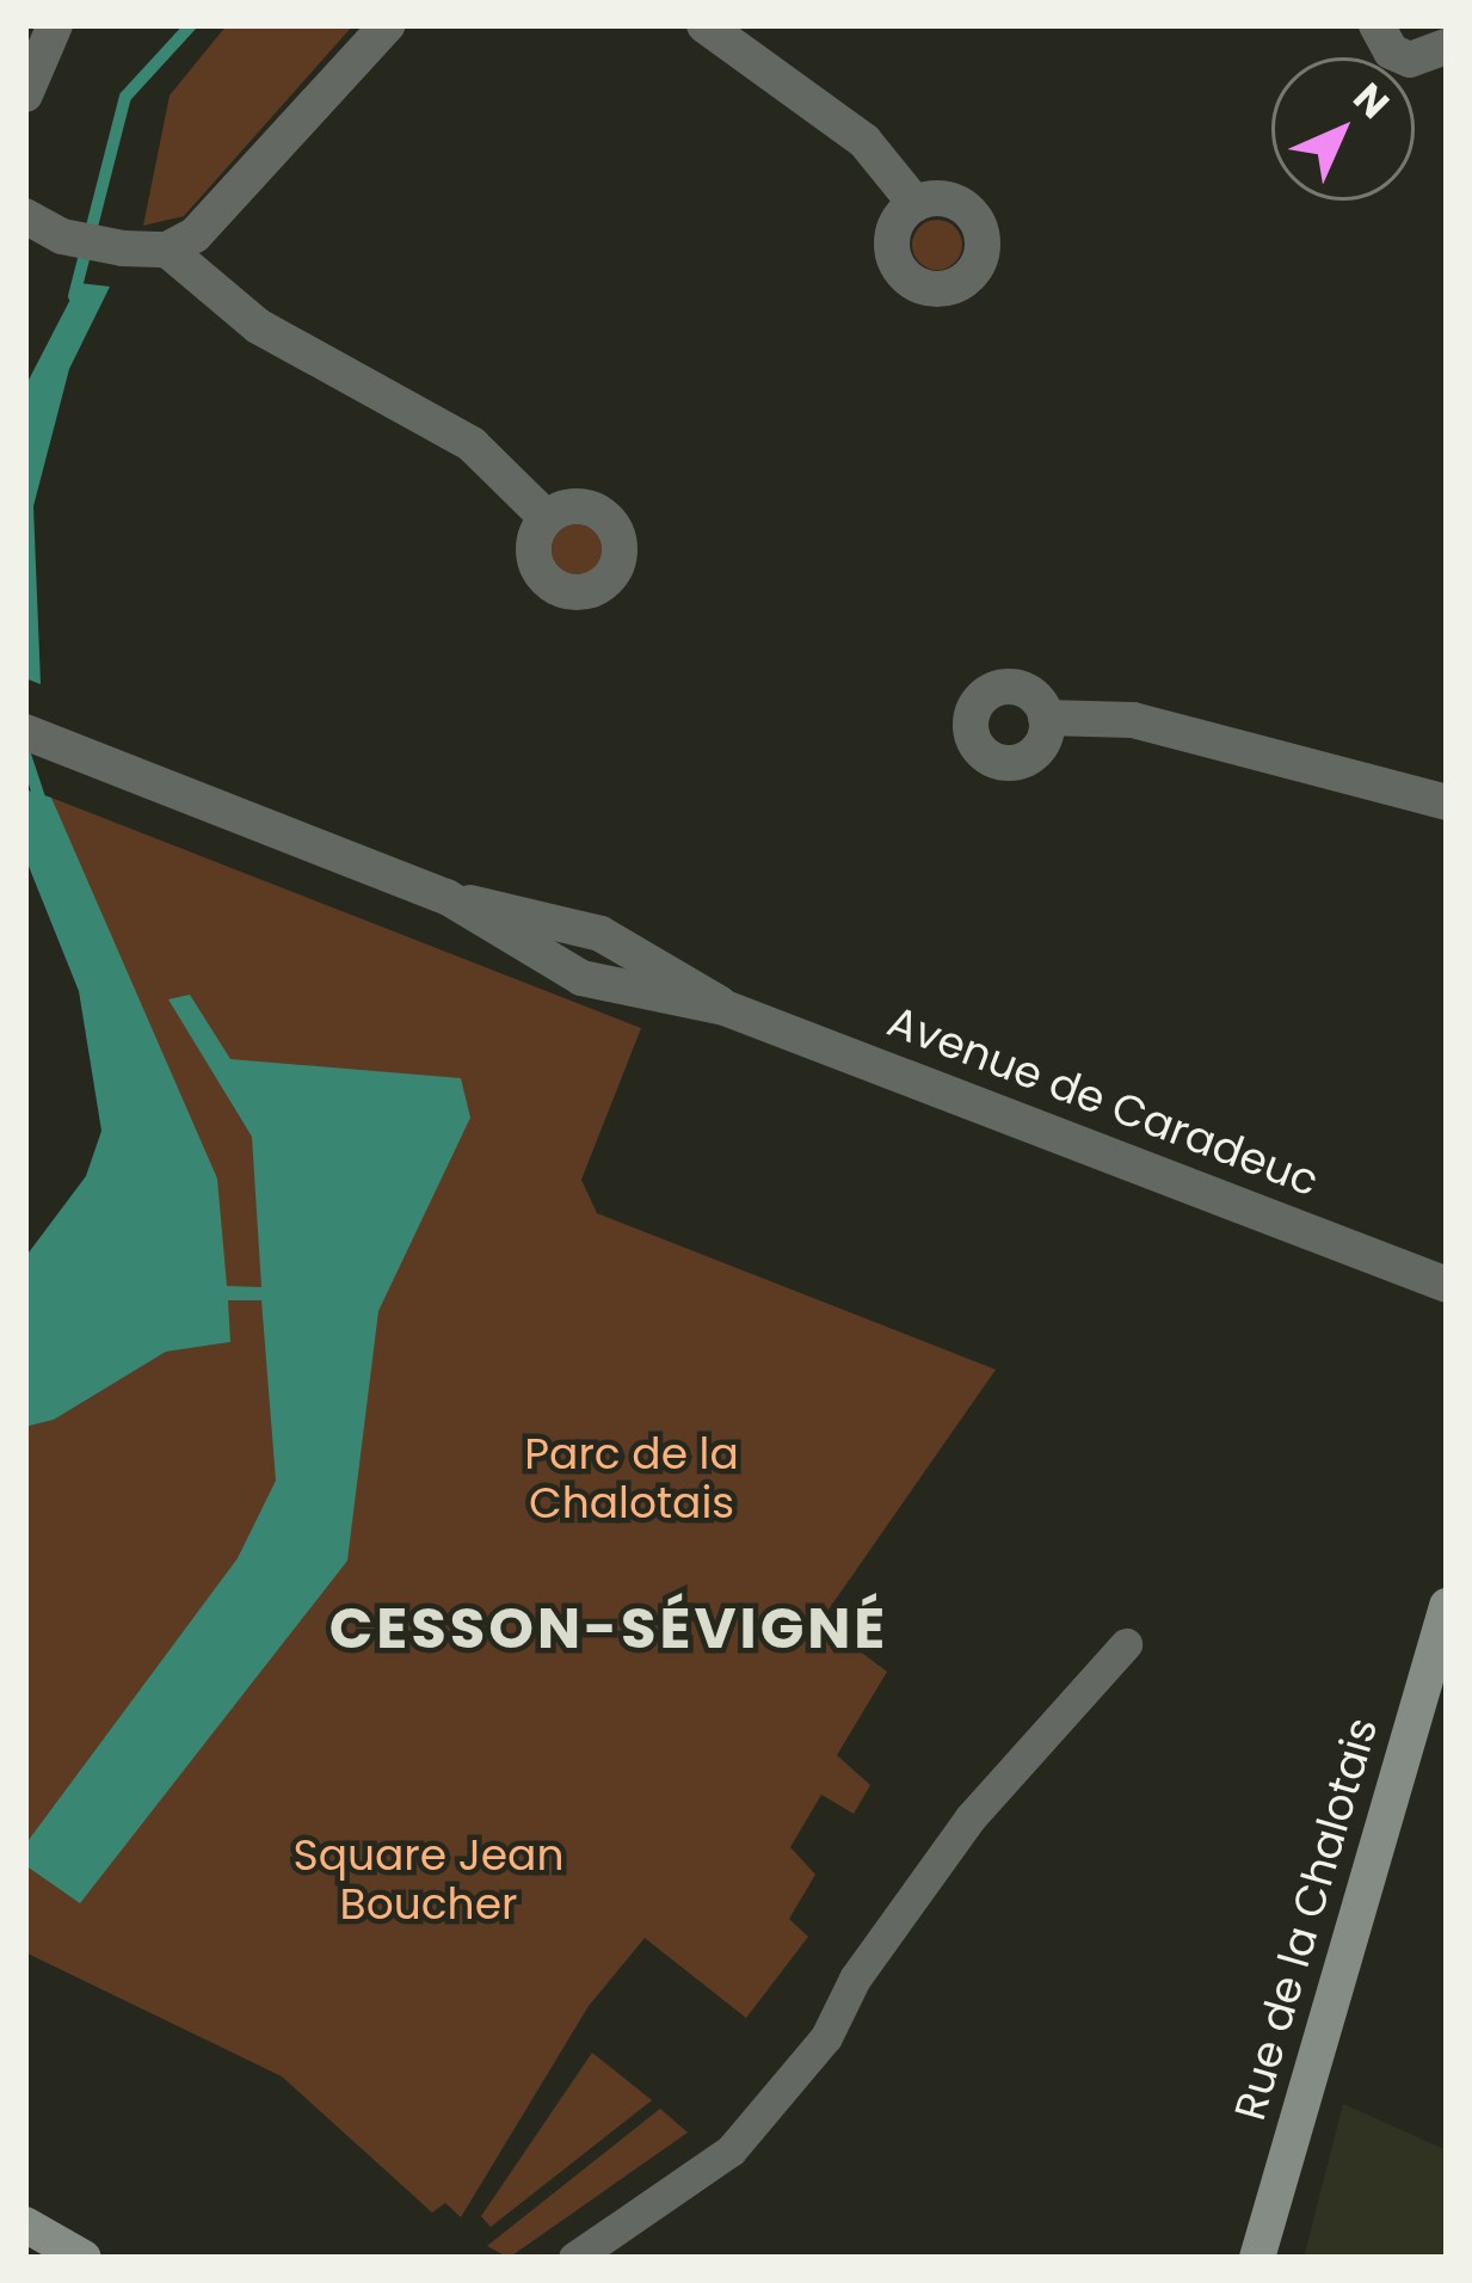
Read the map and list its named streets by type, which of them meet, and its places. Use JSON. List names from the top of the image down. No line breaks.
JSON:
{"streets":{"main road":["Rue de la Chalotais"],"street":["Avenue de Caradeuc"]},"districts":["CESSON-SÉVIGNÉ"],"parks":["Parc de la Chalotais","Square Jean Boucher"],"north":"top right"}
